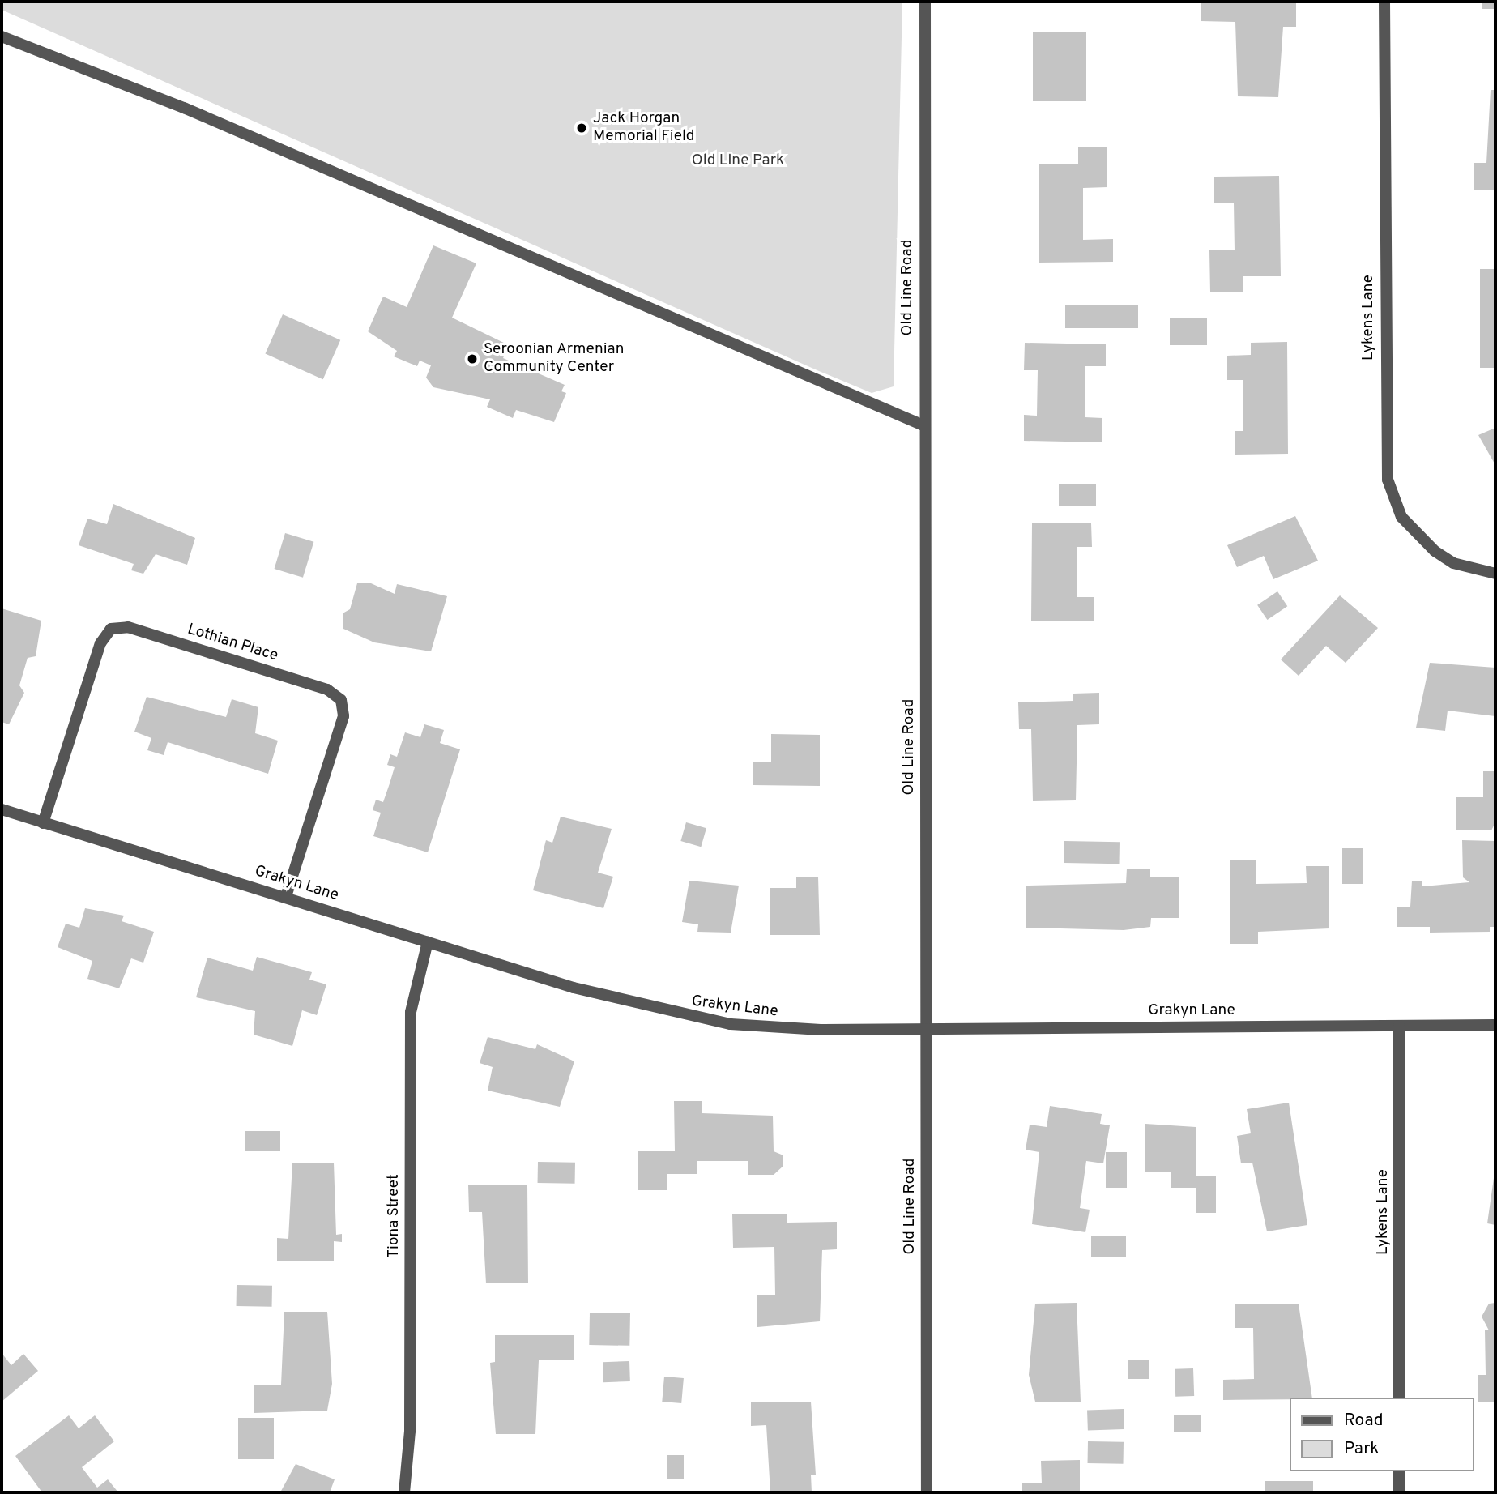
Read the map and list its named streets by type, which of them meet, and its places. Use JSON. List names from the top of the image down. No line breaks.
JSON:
{"streets":{"street":["Old Line Road","Lykens Lane","Lothian Place","Grakyn Lane","Tiona Street"]},"crossings":[["Old Line Road","Grakyn Lane"],["Lykens Lane","Grakyn Lane"],["Lothian Place","Grakyn Lane"],["Grakyn Lane","Tiona Street"]],"parks":["Old Line Park"],"places":["Jack Horgan Memorial Field","Seroonian Armenian Community Center"],"legend":["Road","Park"]}
